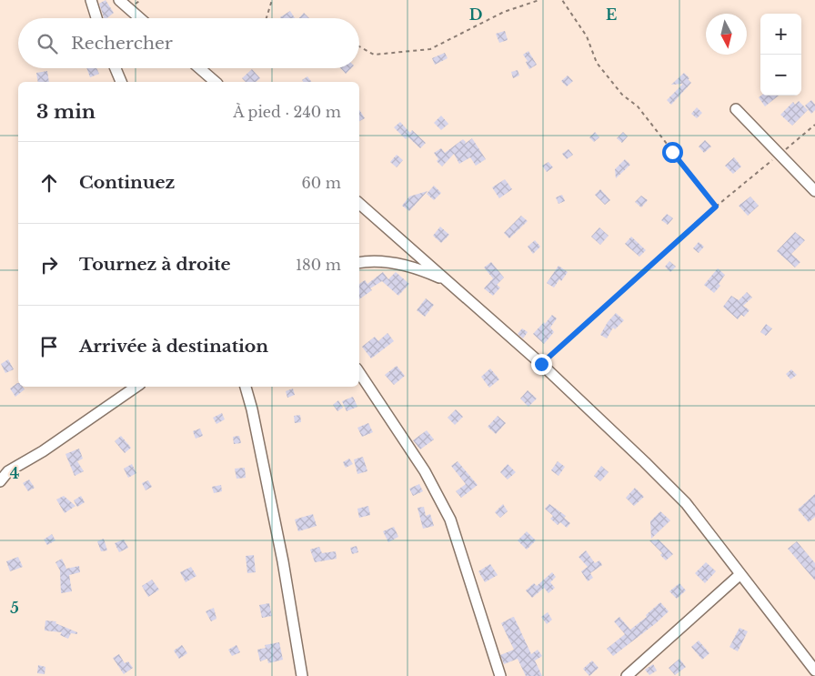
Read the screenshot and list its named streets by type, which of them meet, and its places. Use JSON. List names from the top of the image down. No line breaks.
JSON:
{"north":"bottom","page":{"map_buttons":["+","−"],"search":"Rechercher","heading":["3 min","À pied · 240 m"],"list":[["Continuez","60 m"],["Tournez à droite","180 m"],"Arrivée à destination"]},"grid":{"columns":["D","E"],"rows":["4","5"]}}
